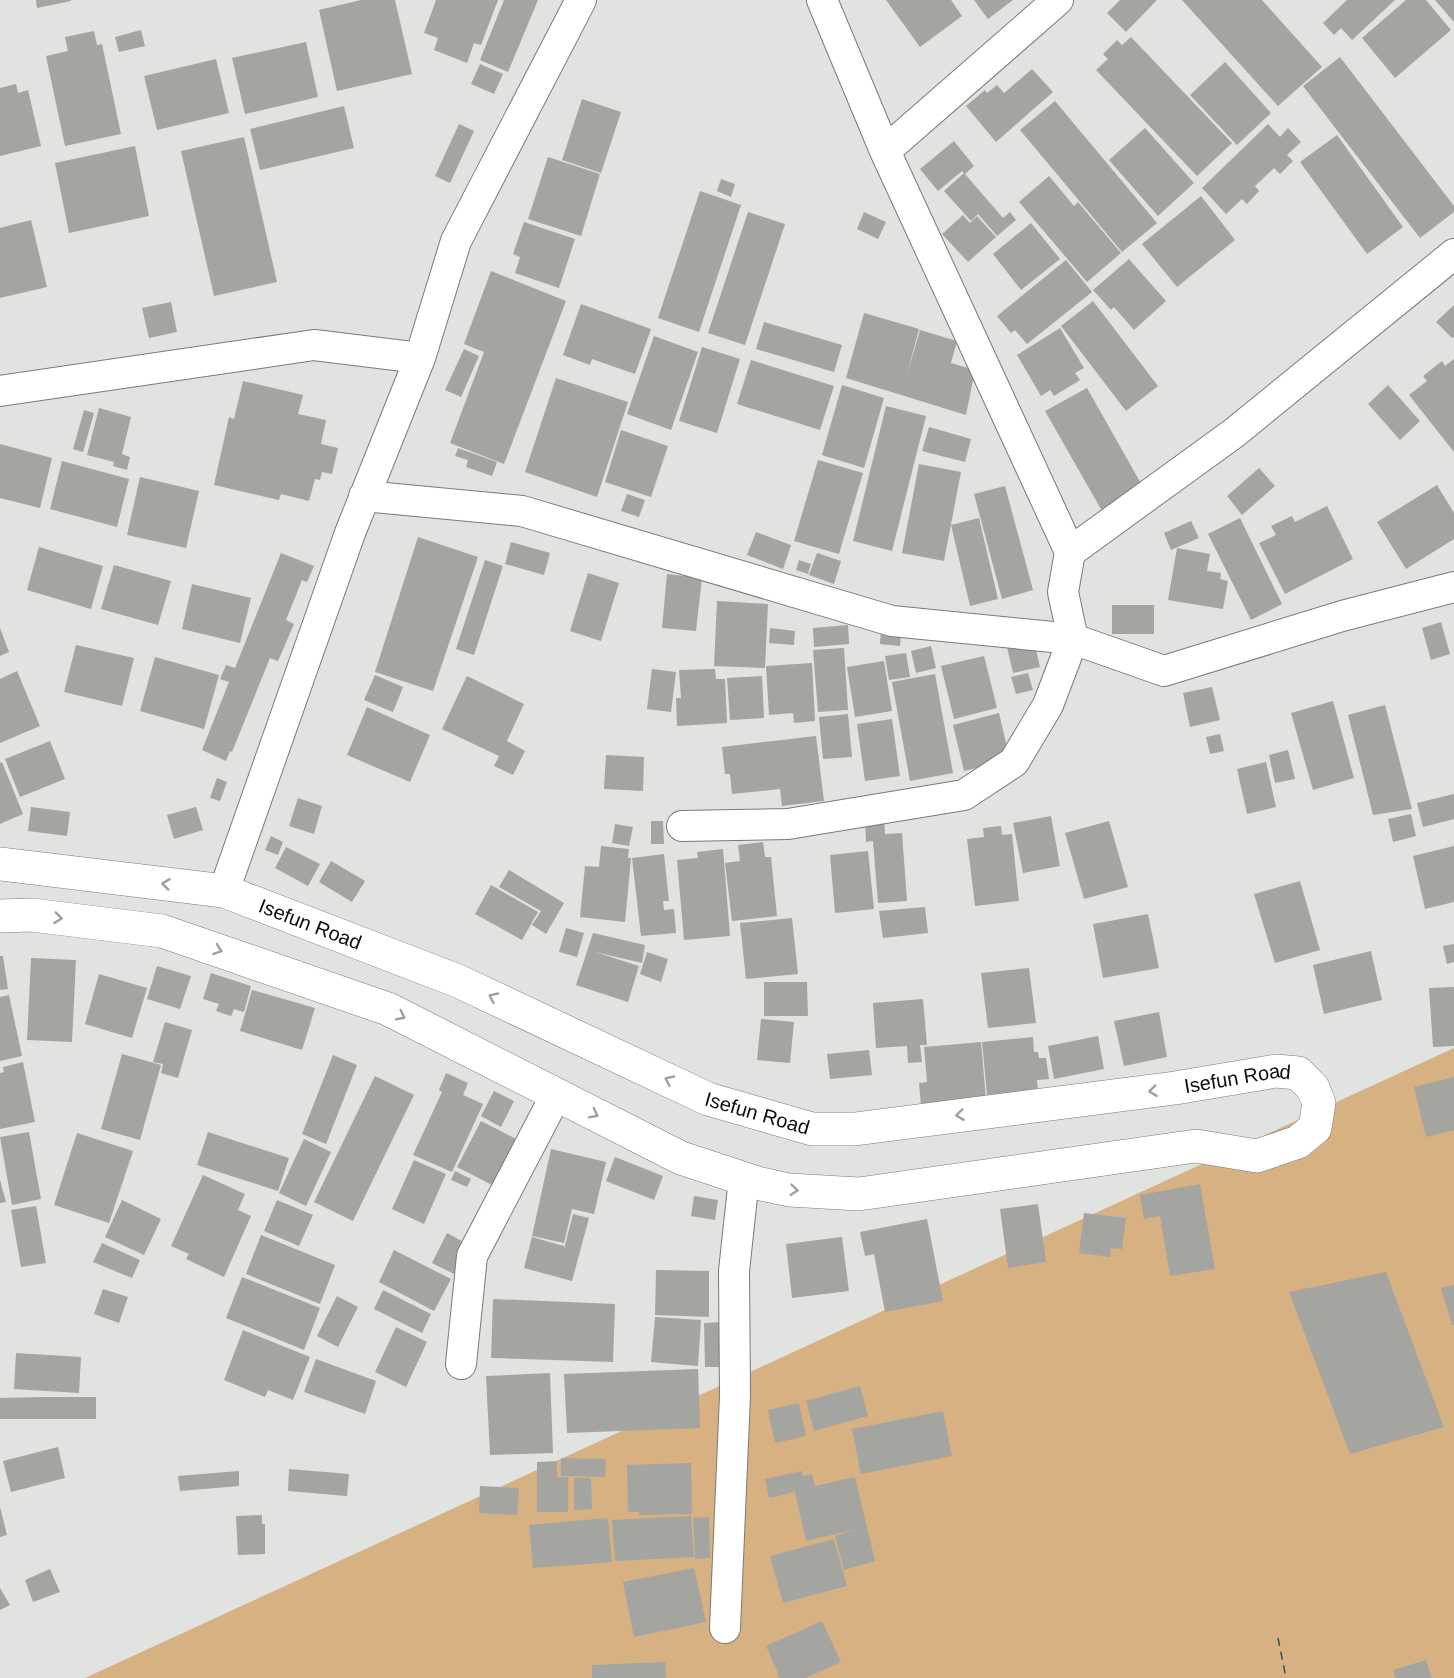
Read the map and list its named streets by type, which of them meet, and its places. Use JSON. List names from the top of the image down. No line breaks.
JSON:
{"streets":{"street":["Isefun Road"]}}
